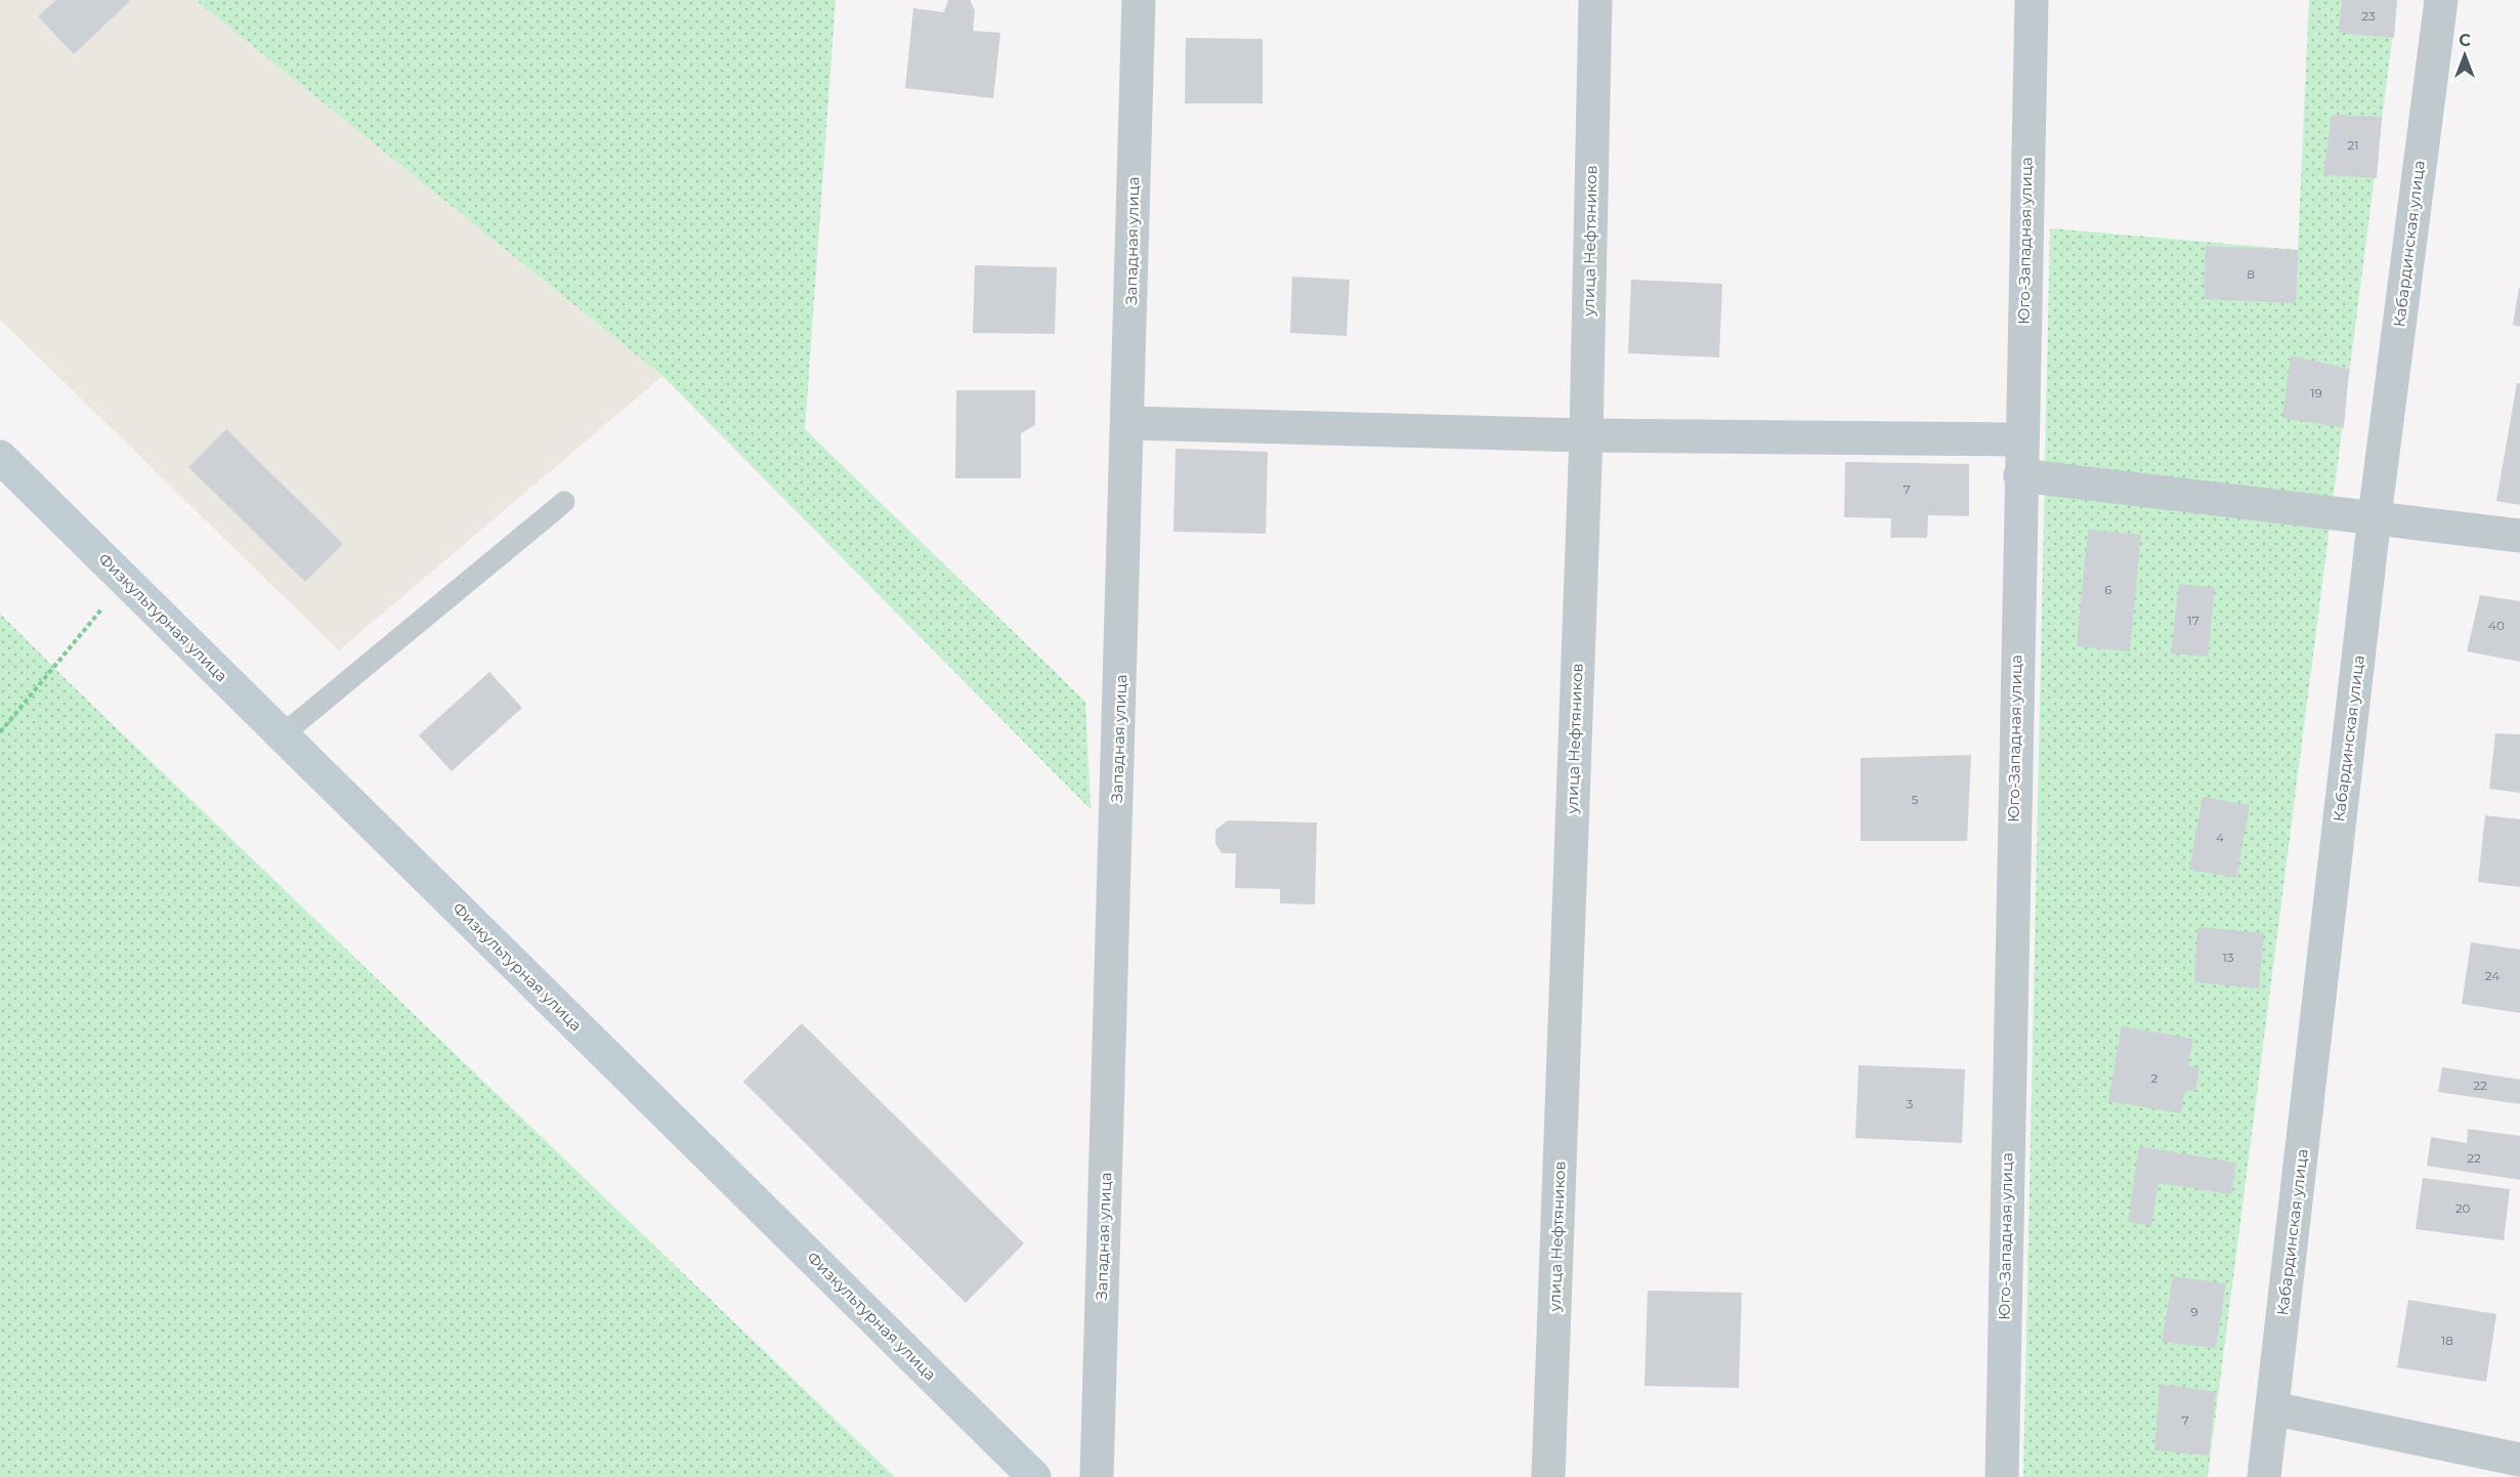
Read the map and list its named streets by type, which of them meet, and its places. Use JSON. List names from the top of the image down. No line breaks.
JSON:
{"streets":{"main road":["Физкультурная улица"],"street":["Западная улица","улица Нефтяников","Юго-Западная улица","Кабардинская улица"]},"house_numbers":["23","21","8","19","7","6","17","40","5","4","13","24","2","22","3","22","20","9","18","7"],"north":"top"}
